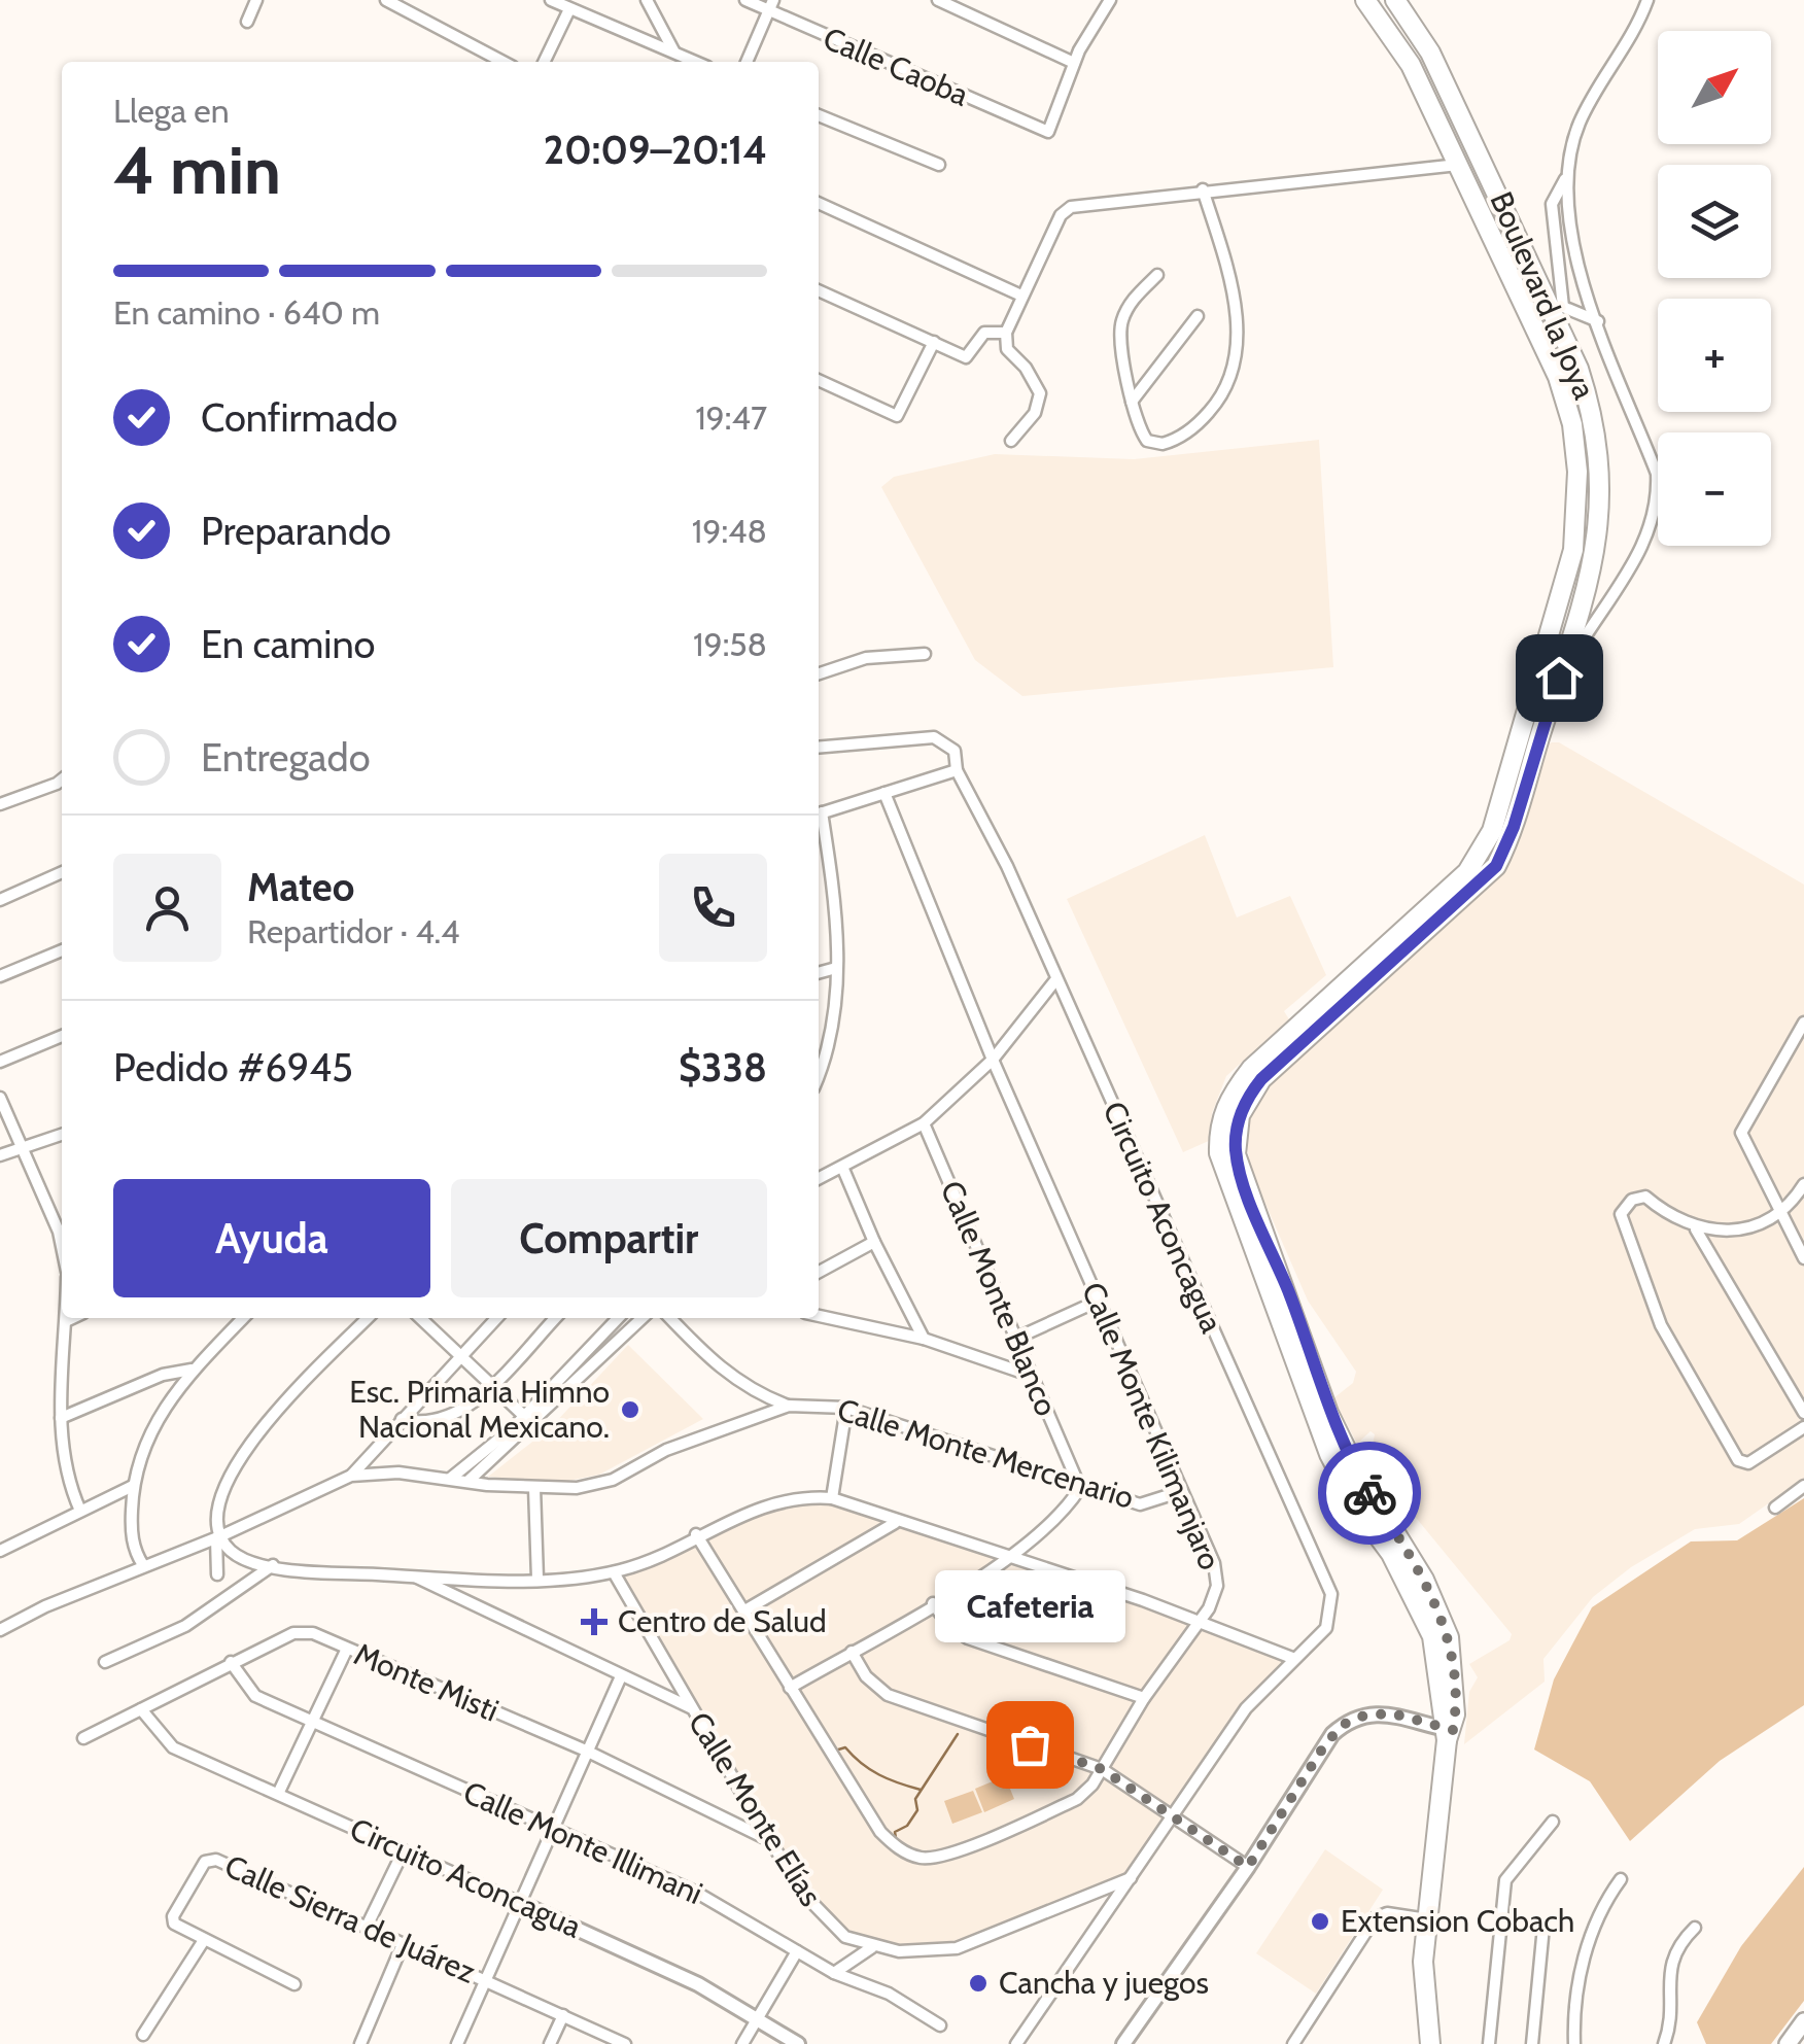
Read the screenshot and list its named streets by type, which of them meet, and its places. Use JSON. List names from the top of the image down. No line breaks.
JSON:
{"streets":{"main road":["Boulevard la Joya"],"street":["Calle Caoba","Circuito Aconcagua","Calle Monte Blanco","Calle Monte Kilimanjaro","Calle Monte Mercenario","Monte Misti","Calle Monte Elías","Calle Monte Illimani","Calle Sierra de Juárez"]},"crossings":[["Circuito Aconcagua","Monte Misti"],["Circuito Aconcagua","Calle Monte Elías"],["Calle Monte Blanco","Calle Monte Mercenario"],["Calle Monte Kilimanjaro","Calle Monte Mercenario"],["Monte Misti","Calle Monte Elías"],["Monte Misti","Calle Monte Illimani"]],"places":{"other":["Esc. Primaria Himno Nacional Mexicano.","Cafeteria","Extension Cobach","Cancha y juegos"],"health":["Centro de Salud"]},"north":"top right","page":{"map_buttons":["+","−"],"heading":["4 min","Llega en","20:09–20:14"],"panel":["Mateo","Repartidor · 4.4","Pedido #6945","$338"],"bar":"En camino · 640 m","list":[["Confirmado","19:47"],["Preparando","19:48"],["En camino","19:58"],"Entregado"],"buttons":["Ayuda","Compartir"],"bubble":"Cafeteria"}}
